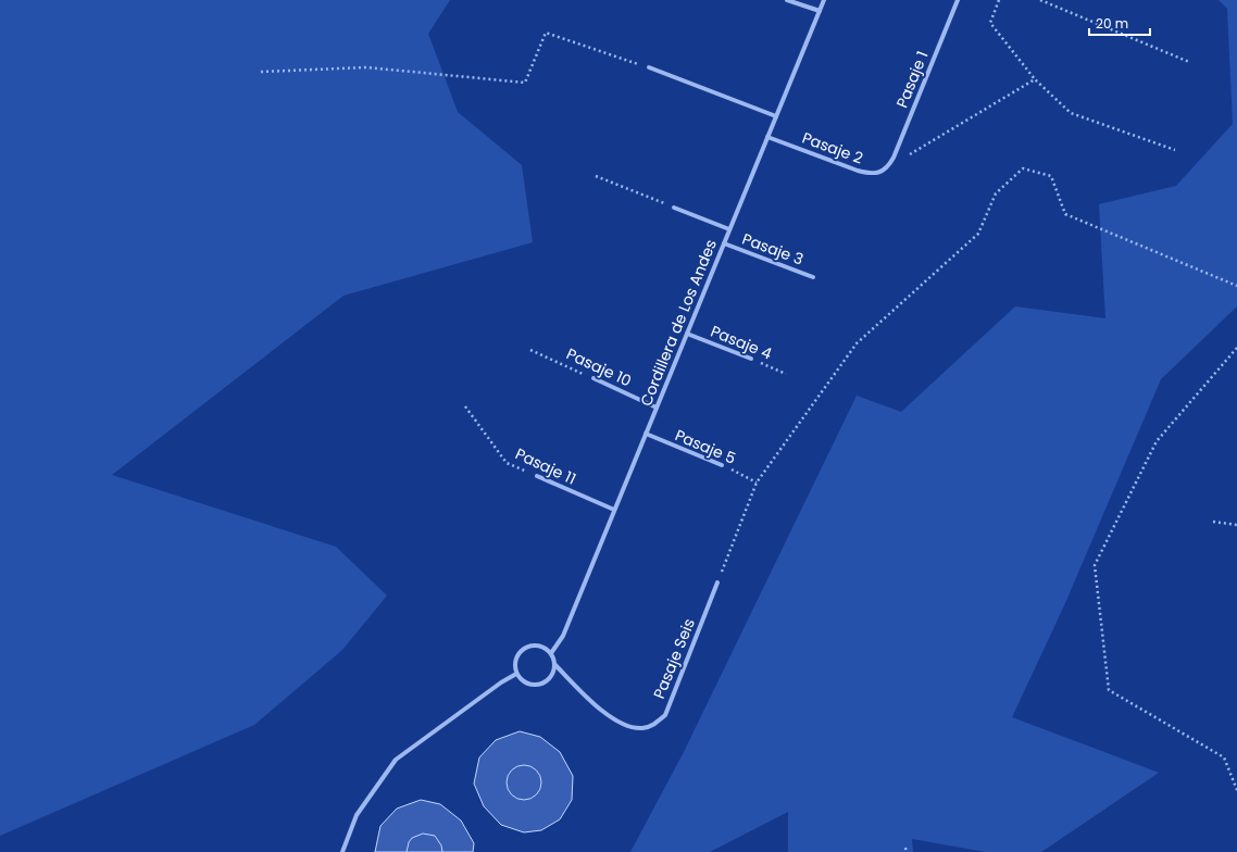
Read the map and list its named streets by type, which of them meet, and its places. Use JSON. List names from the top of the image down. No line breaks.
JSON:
{"streets":{"street":["Pasaje 1","Pasaje 2","Pasaje 3","Cordillera de Los Andes","Pasaje 4","Pasaje 10","Pasaje 5","Pasaje 11","Pasaje Seis"]},"crossings":[["Pasaje 1","Pasaje 2"],["Pasaje 2","Cordillera de Los Andes"],["Pasaje 3","Cordillera de Los Andes"],["Cordillera de Los Andes","Pasaje 4"],["Cordillera de Los Andes","Pasaje 10"],["Cordillera de Los Andes","Pasaje 5"],["Cordillera de Los Andes","Pasaje 11"],["Cordillera de Los Andes","Pasaje Seis"]],"scale_bar":"20 m"}
